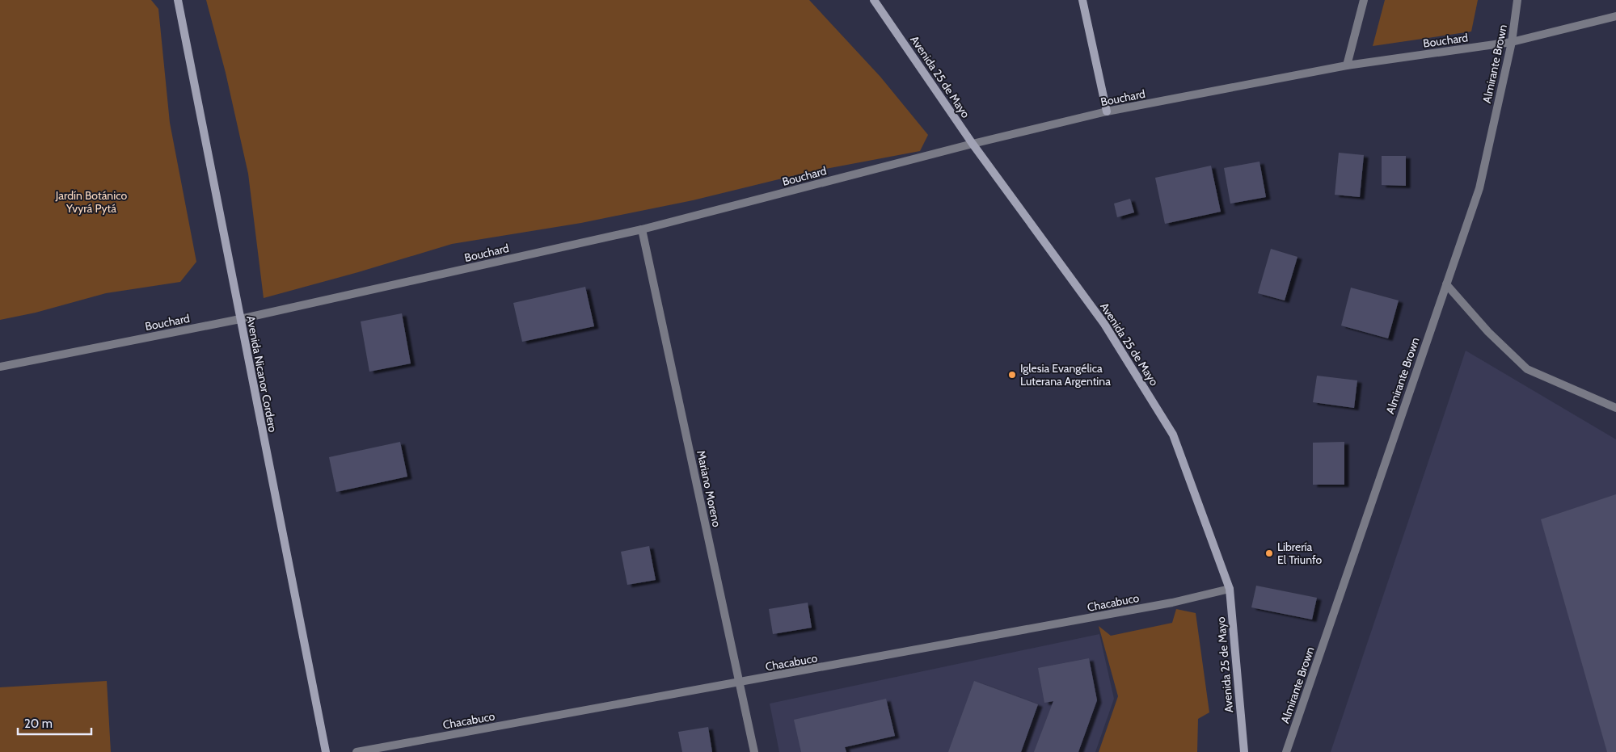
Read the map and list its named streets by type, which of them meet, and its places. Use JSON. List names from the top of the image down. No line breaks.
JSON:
{"streets":{"main road":["Avenida 25 de Mayo","Avenida Nicanor Cordero"],"street":["Bouchard","Almirante Brown","Mariano Moreno","Chacabuco"]},"crossings":[["Bouchard","Almirante Brown"],["Bouchard","Avenida 25 de Mayo"],["Bouchard","Avenida Nicanor Cordero"],["Bouchard","Mariano Moreno"],["Avenida 25 de Mayo","Chacabuco"],["Mariano Moreno","Chacabuco"]],"parks":["Jardín Botánico Yvyrá Pytá"],"places":["Iglesia Evangélica Luterana Argentina","Librería El Triunfo"],"scale_bar":"20 m"}
